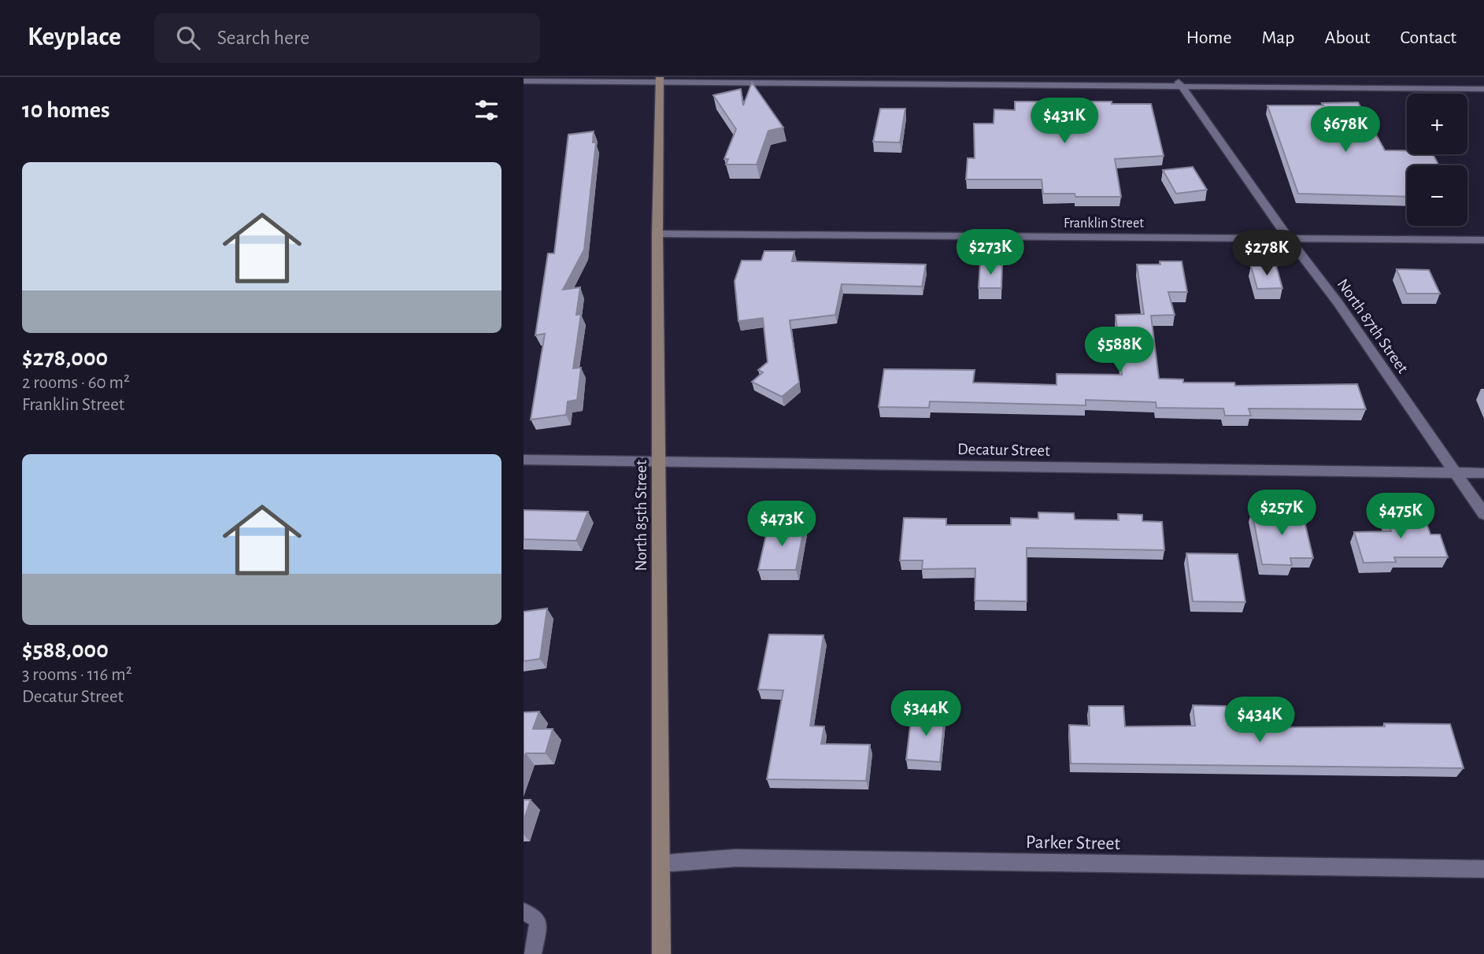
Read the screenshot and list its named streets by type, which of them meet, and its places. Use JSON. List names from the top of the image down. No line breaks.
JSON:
{"streets":{"street":["Franklin Street","North 87th Street","Decatur Street","North 85th Street","Parker Street"]},"crossings":[["Franklin Street","North 87th Street"],["Franklin Street","North 85th Street"],["North 87th Street","Decatur Street"],["Decatur Street","North 85th Street"],["North 85th Street","Parker Street"]],"page":{"header":"Keyplace","search":"Search here","nav":["Home","Map","About","Contact"],"heading":"10 homes","map_buttons":["+","−"],"price":["$431K","$678K","$273K","$278K","$588K","$257K","$475K","$473K","$344K","$434K"],"list":[{"name":"$278,000","note":"2 rooms · 60 m² · Franklin Street"},{"name":"$588,000","note":"3 rooms · 116 m² · Decatur Street"}]}}
